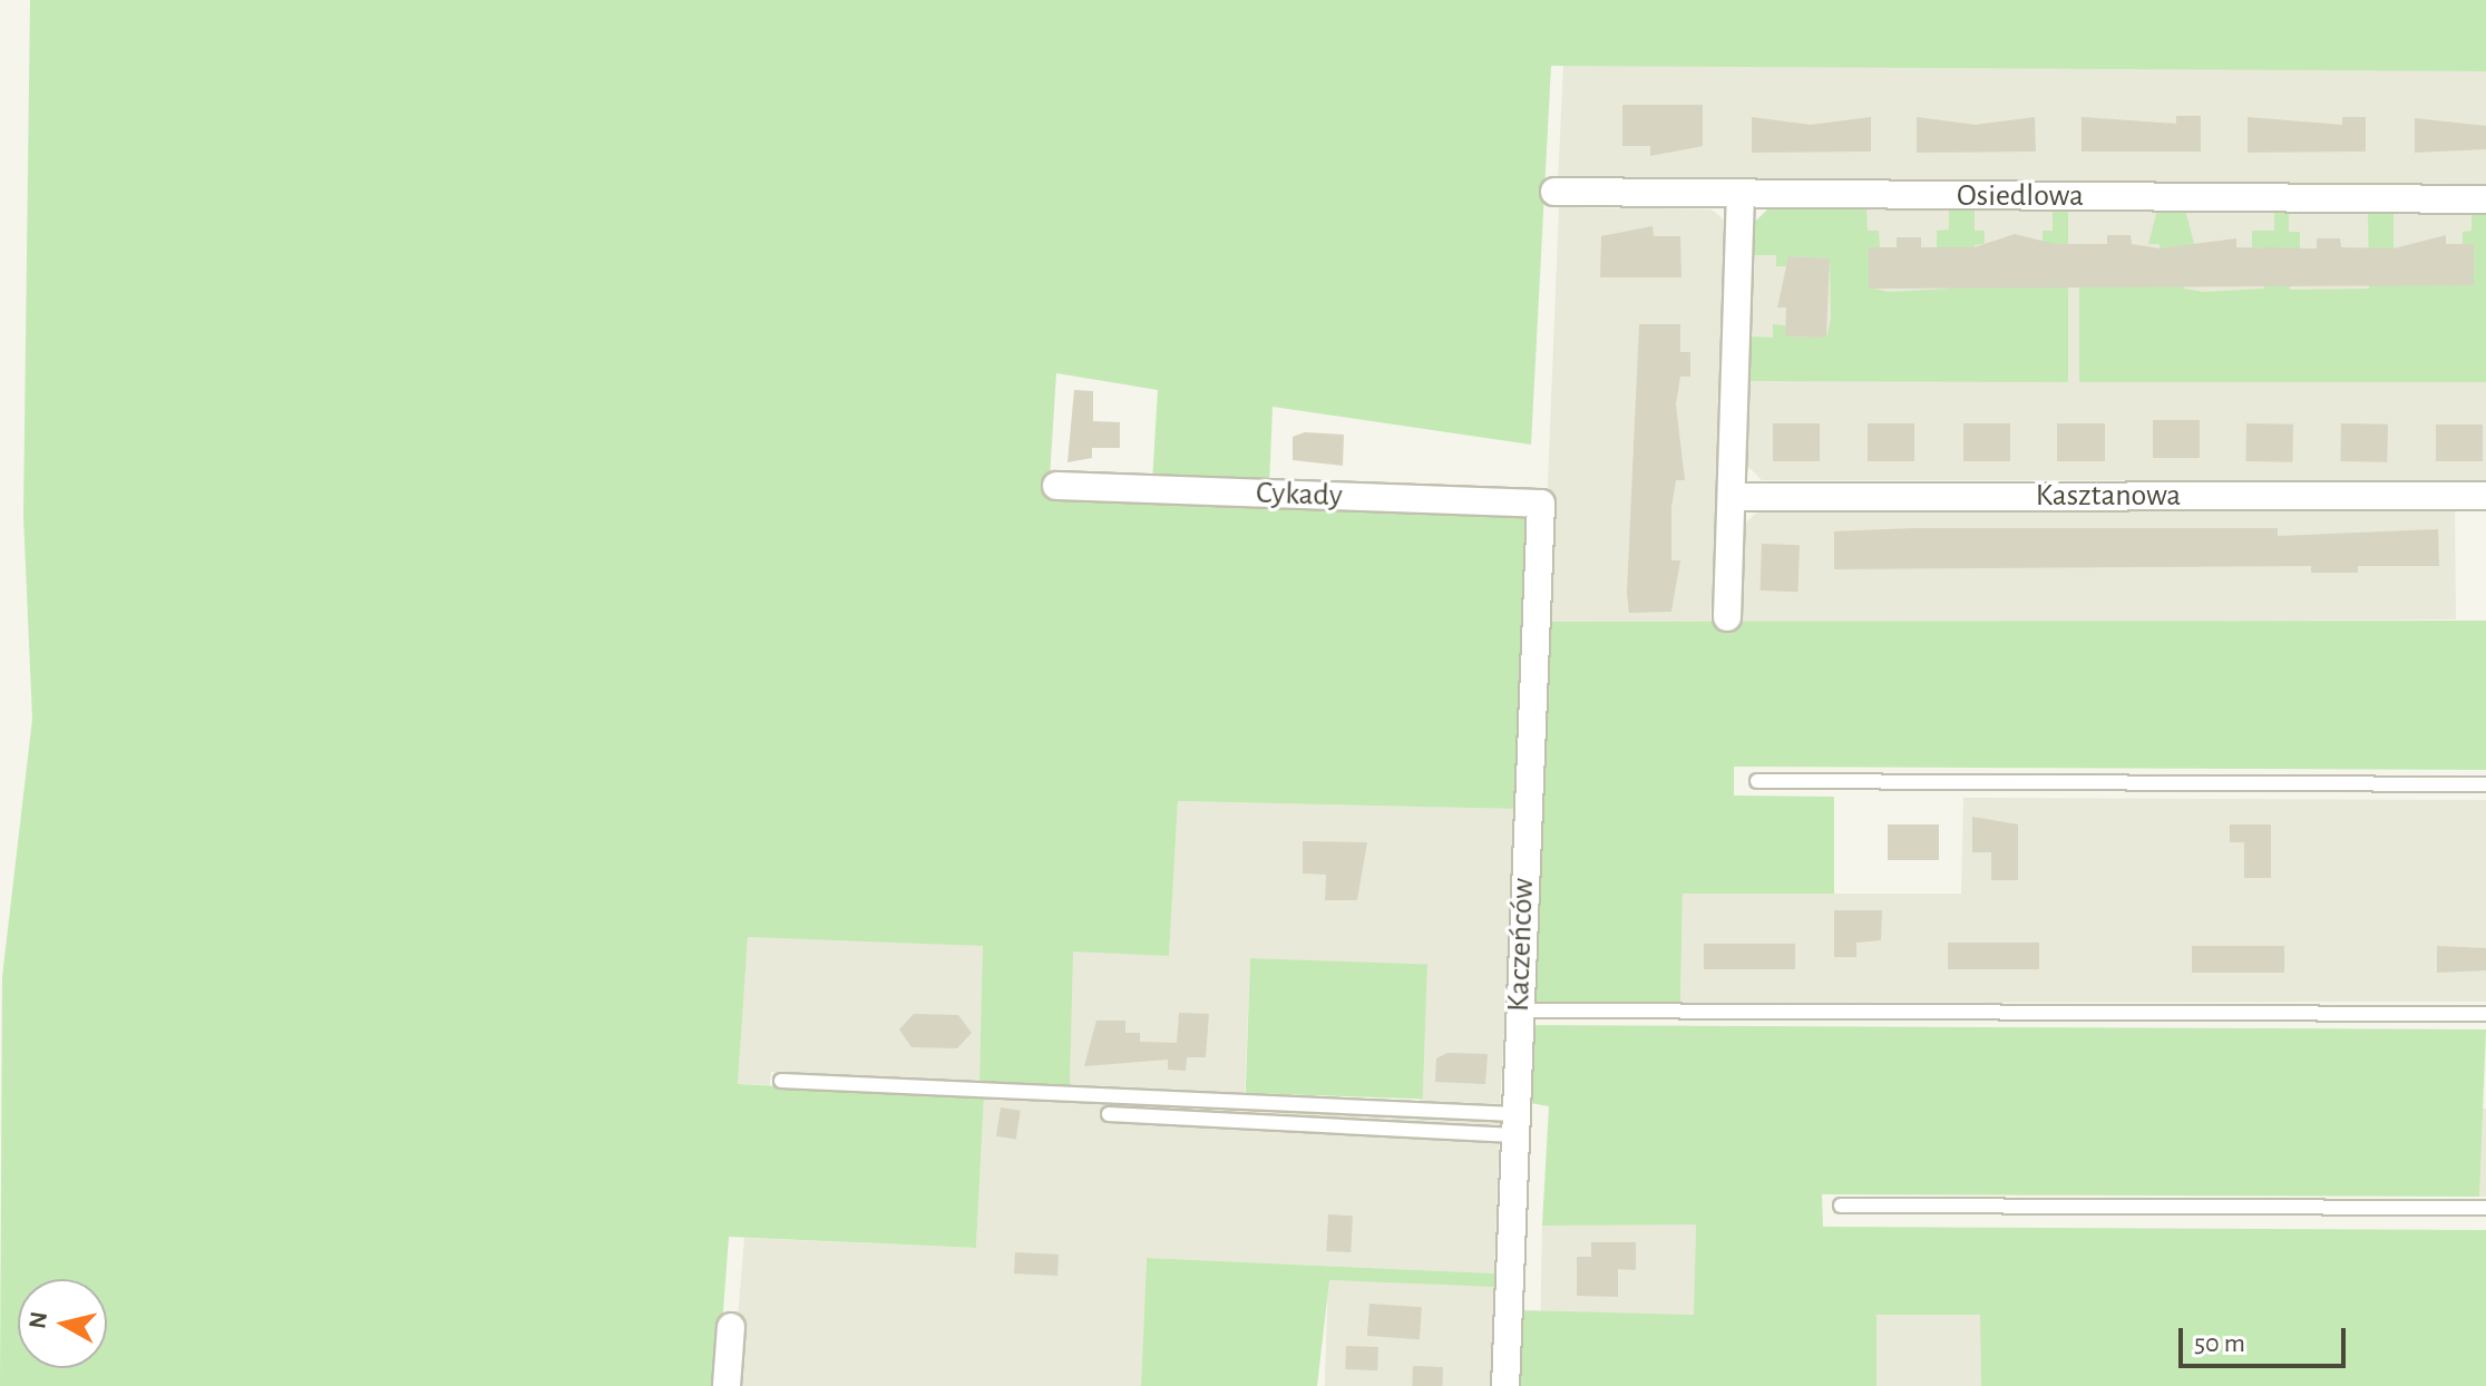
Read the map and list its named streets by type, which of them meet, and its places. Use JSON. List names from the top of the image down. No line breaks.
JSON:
{"streets":{"street":["Osiedlowa","Cykady","Kasztanowa","Kaczeńców"]},"crossings":[["Cykady","Kaczeńców"]],"scale_bar":"50 m","north":"left"}
